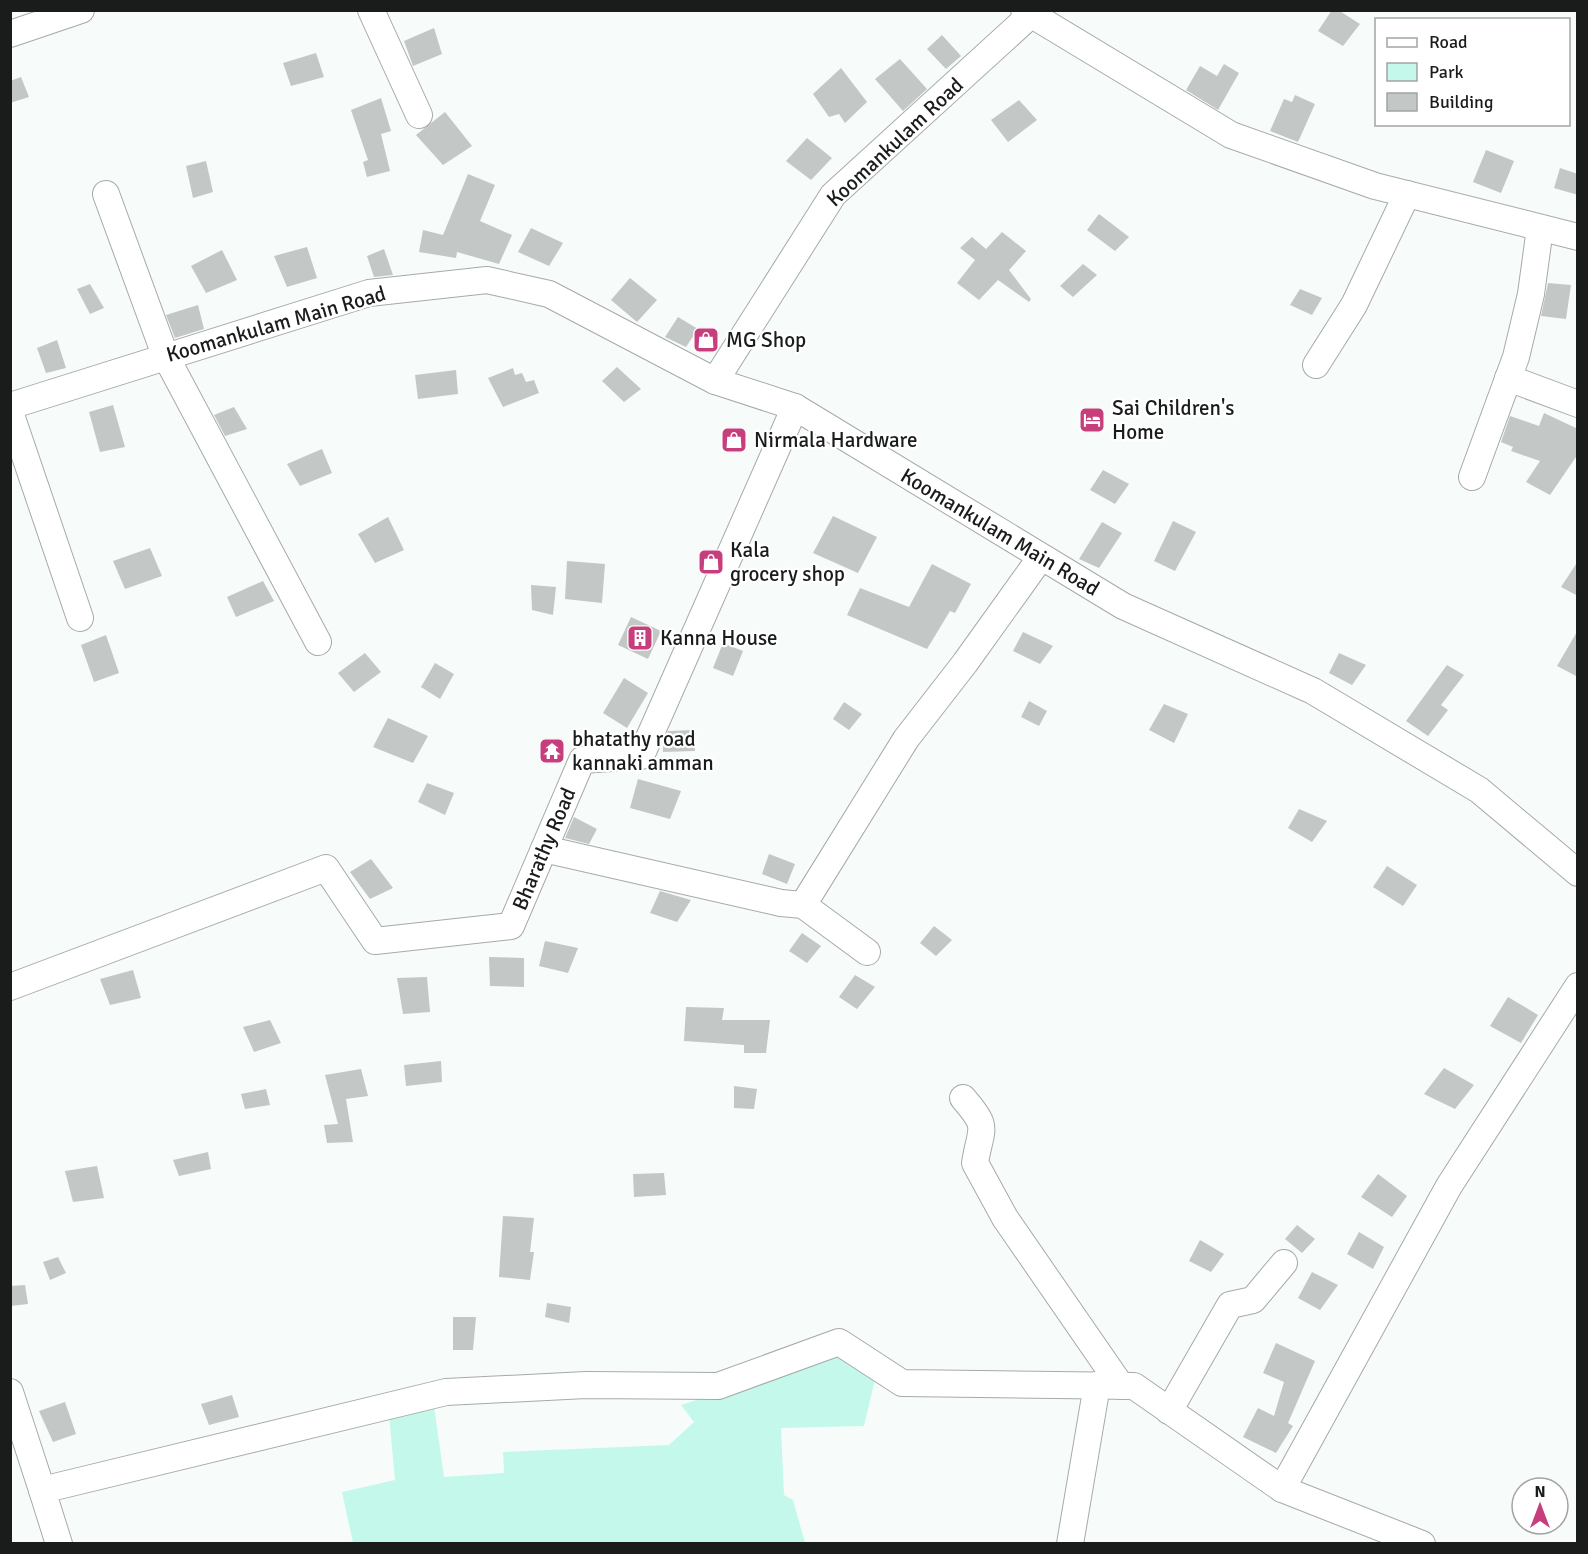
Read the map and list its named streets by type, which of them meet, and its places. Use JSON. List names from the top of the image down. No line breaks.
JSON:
{"streets":{"street":["Koomankulam Road","Koomankulam Main Road","Bharathy Road"]},"crossings":[["Koomankulam Road","Koomankulam Main Road"],["Koomankulam Main Road","Bharathy Road"]],"places":{"shop":["MG Shop","Nirmala Hardware","Kala grocery shop"],"hotel":["Sai Children's Home"],"building":["Kanna House"],"temple":["bhatathy road kannaki amman"]},"legend":["Road","Park","Building"],"north":"top"}
